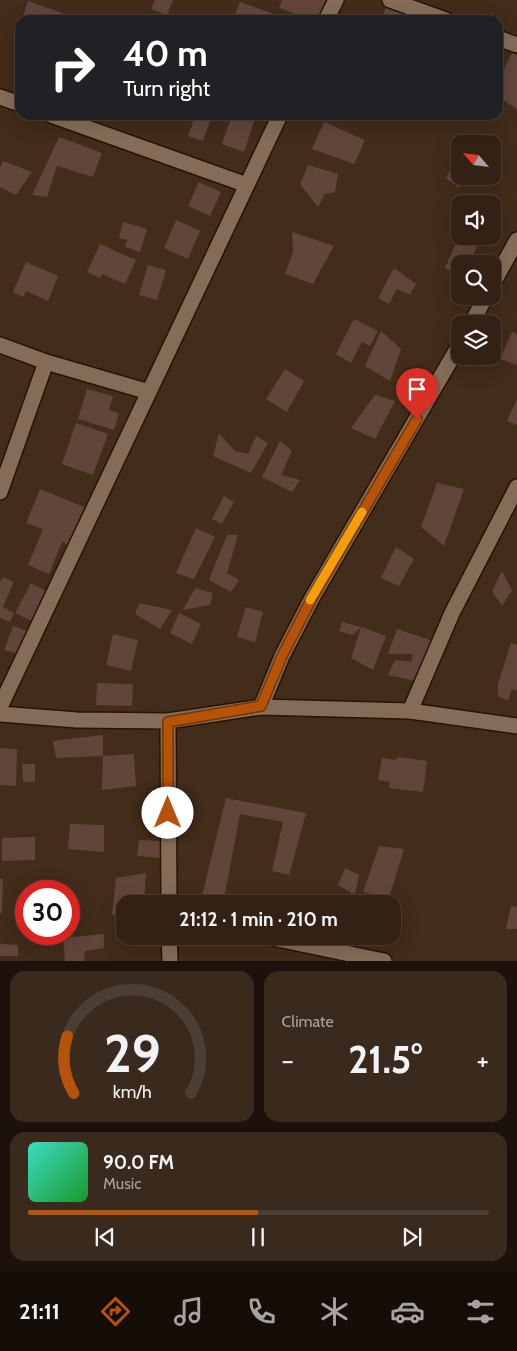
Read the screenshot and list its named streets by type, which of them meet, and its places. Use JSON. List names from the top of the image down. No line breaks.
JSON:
{"north":"top left","page":{"turn":["40 m","Turn right"],"limit":"30","trip":"21:12 · 1 min · 210 m","tile":"Climate","heat":["−","21.5°","+"],"song":["90.0 FM","Music"],"tabs":"21:11","gauge":["29","km/h"]}}
